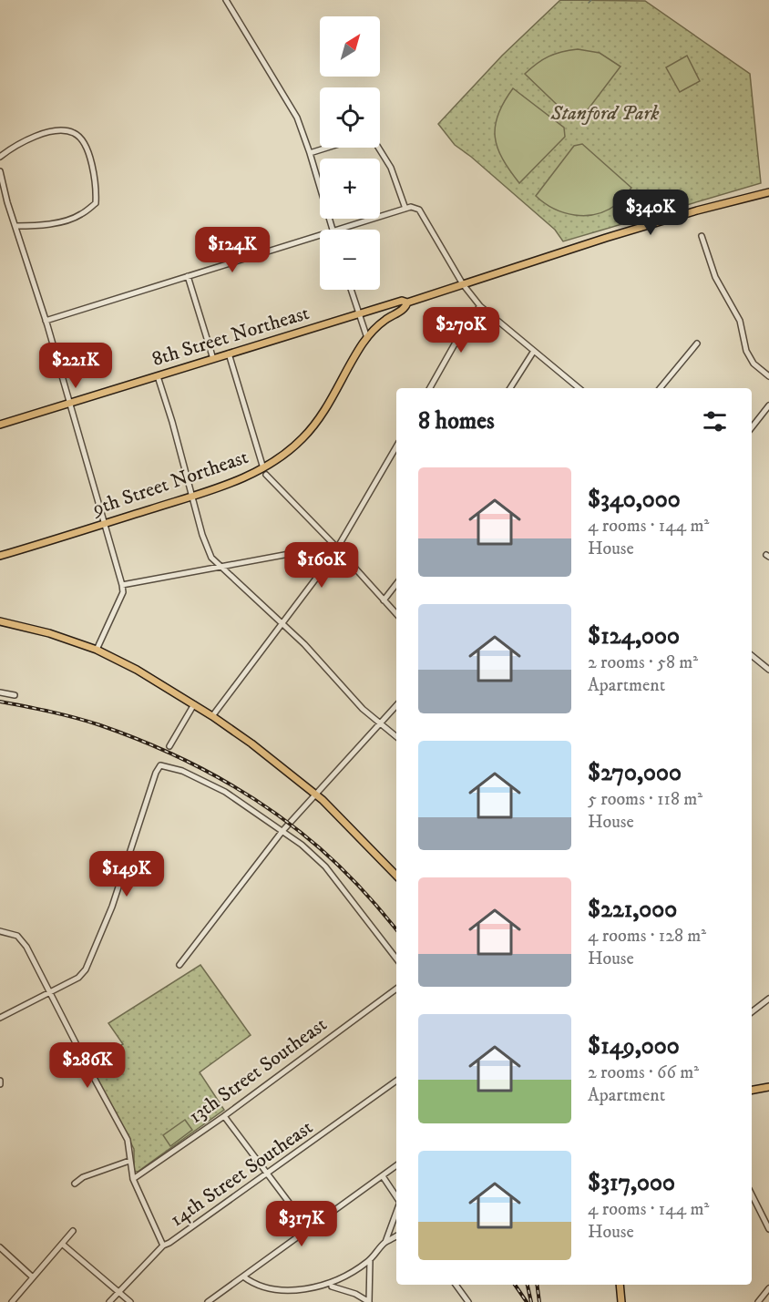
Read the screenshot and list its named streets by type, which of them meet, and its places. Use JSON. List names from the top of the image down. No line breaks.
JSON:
{"streets":{"main road":["8th Street Northeast","9th Street Northeast"],"street":["13th Street Southeast","14th Street Southeast"]},"crossings":[["8th Street Northeast","9th Street Northeast"]],"parks":["Stanford Park"],"north":"top right","page":{"map_buttons":["+","−"],"price":["$340K","$124K","$270K","$221K","$160K","$149K","$286K","$317K"],"heading":"8 homes","list":[{"name":"$340,000","note":"4 rooms · 144 m² · House"},{"name":"$124,000","note":"2 rooms · 58 m² · Apartment"},{"name":"$270,000","note":"5 rooms · 118 m² · House"},{"name":"$221,000","note":"4 rooms · 128 m² · House"},{"name":"$149,000","note":"2 rooms · 66 m² · Apartment"},{"name":"$317,000","note":"4 rooms · 144 m² · House"}]}}
